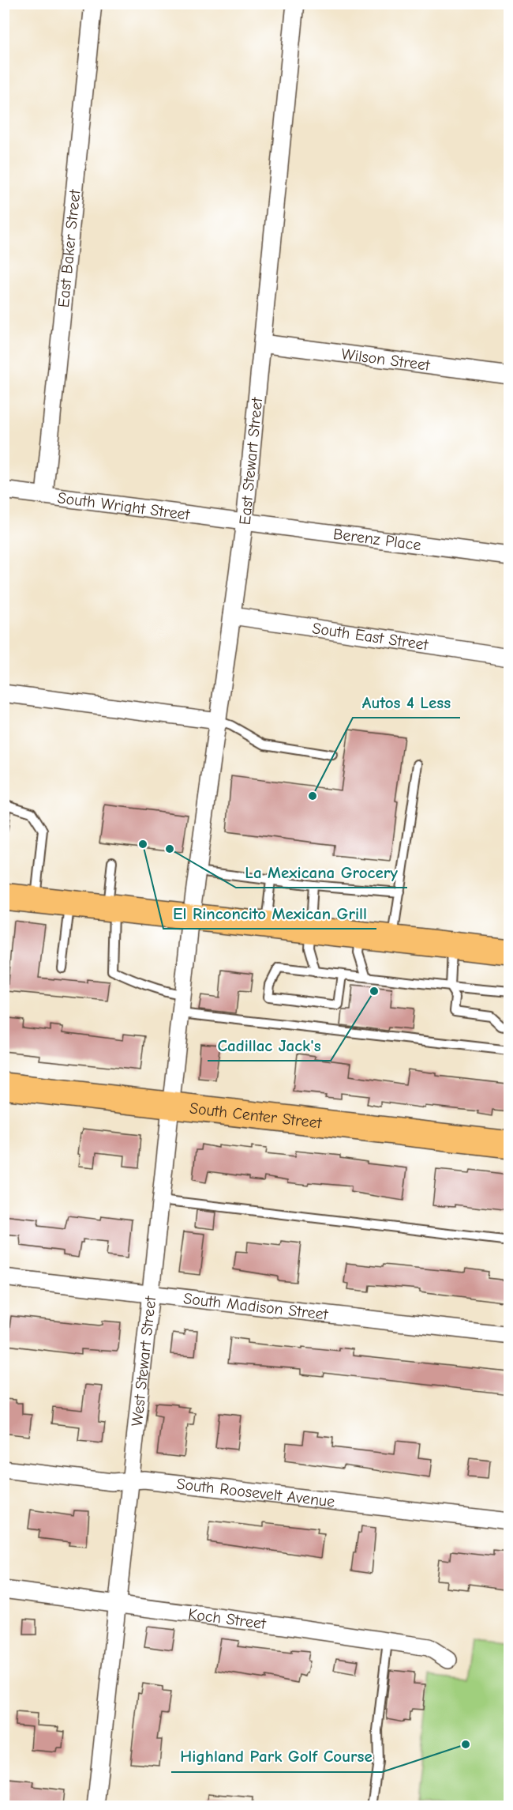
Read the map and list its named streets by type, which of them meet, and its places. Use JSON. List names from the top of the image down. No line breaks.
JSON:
{"streets":{"main road":["South Center Street"],"street":["East Baker Street","Wilson Street","East Stewart Street","South Wright Street","Berenz Place","South East Street","South Madison Street","West Stewart Street","South Roosevelt Avenue","Koch Street"]},"crossings":[["East Baker Street","South Wright Street"],["Wilson Street","East Stewart Street"],["East Stewart Street","South Wright Street"],["East Stewart Street","Berenz Place"],["East Stewart Street","South East Street"],["East Stewart Street","West Stewart Street"],["South Wright Street","Berenz Place"],["South Center Street","West Stewart Street"],["South Madison Street","West Stewart Street"],["West Stewart Street","South Roosevelt Avenue"],["West Stewart Street","Koch Street"]],"places":["Autos 4 Less","El Rinconcito Mexican Grill","La Mexicana Grocery","Cadillac Jack's","Highland Park Golf Course"]}
